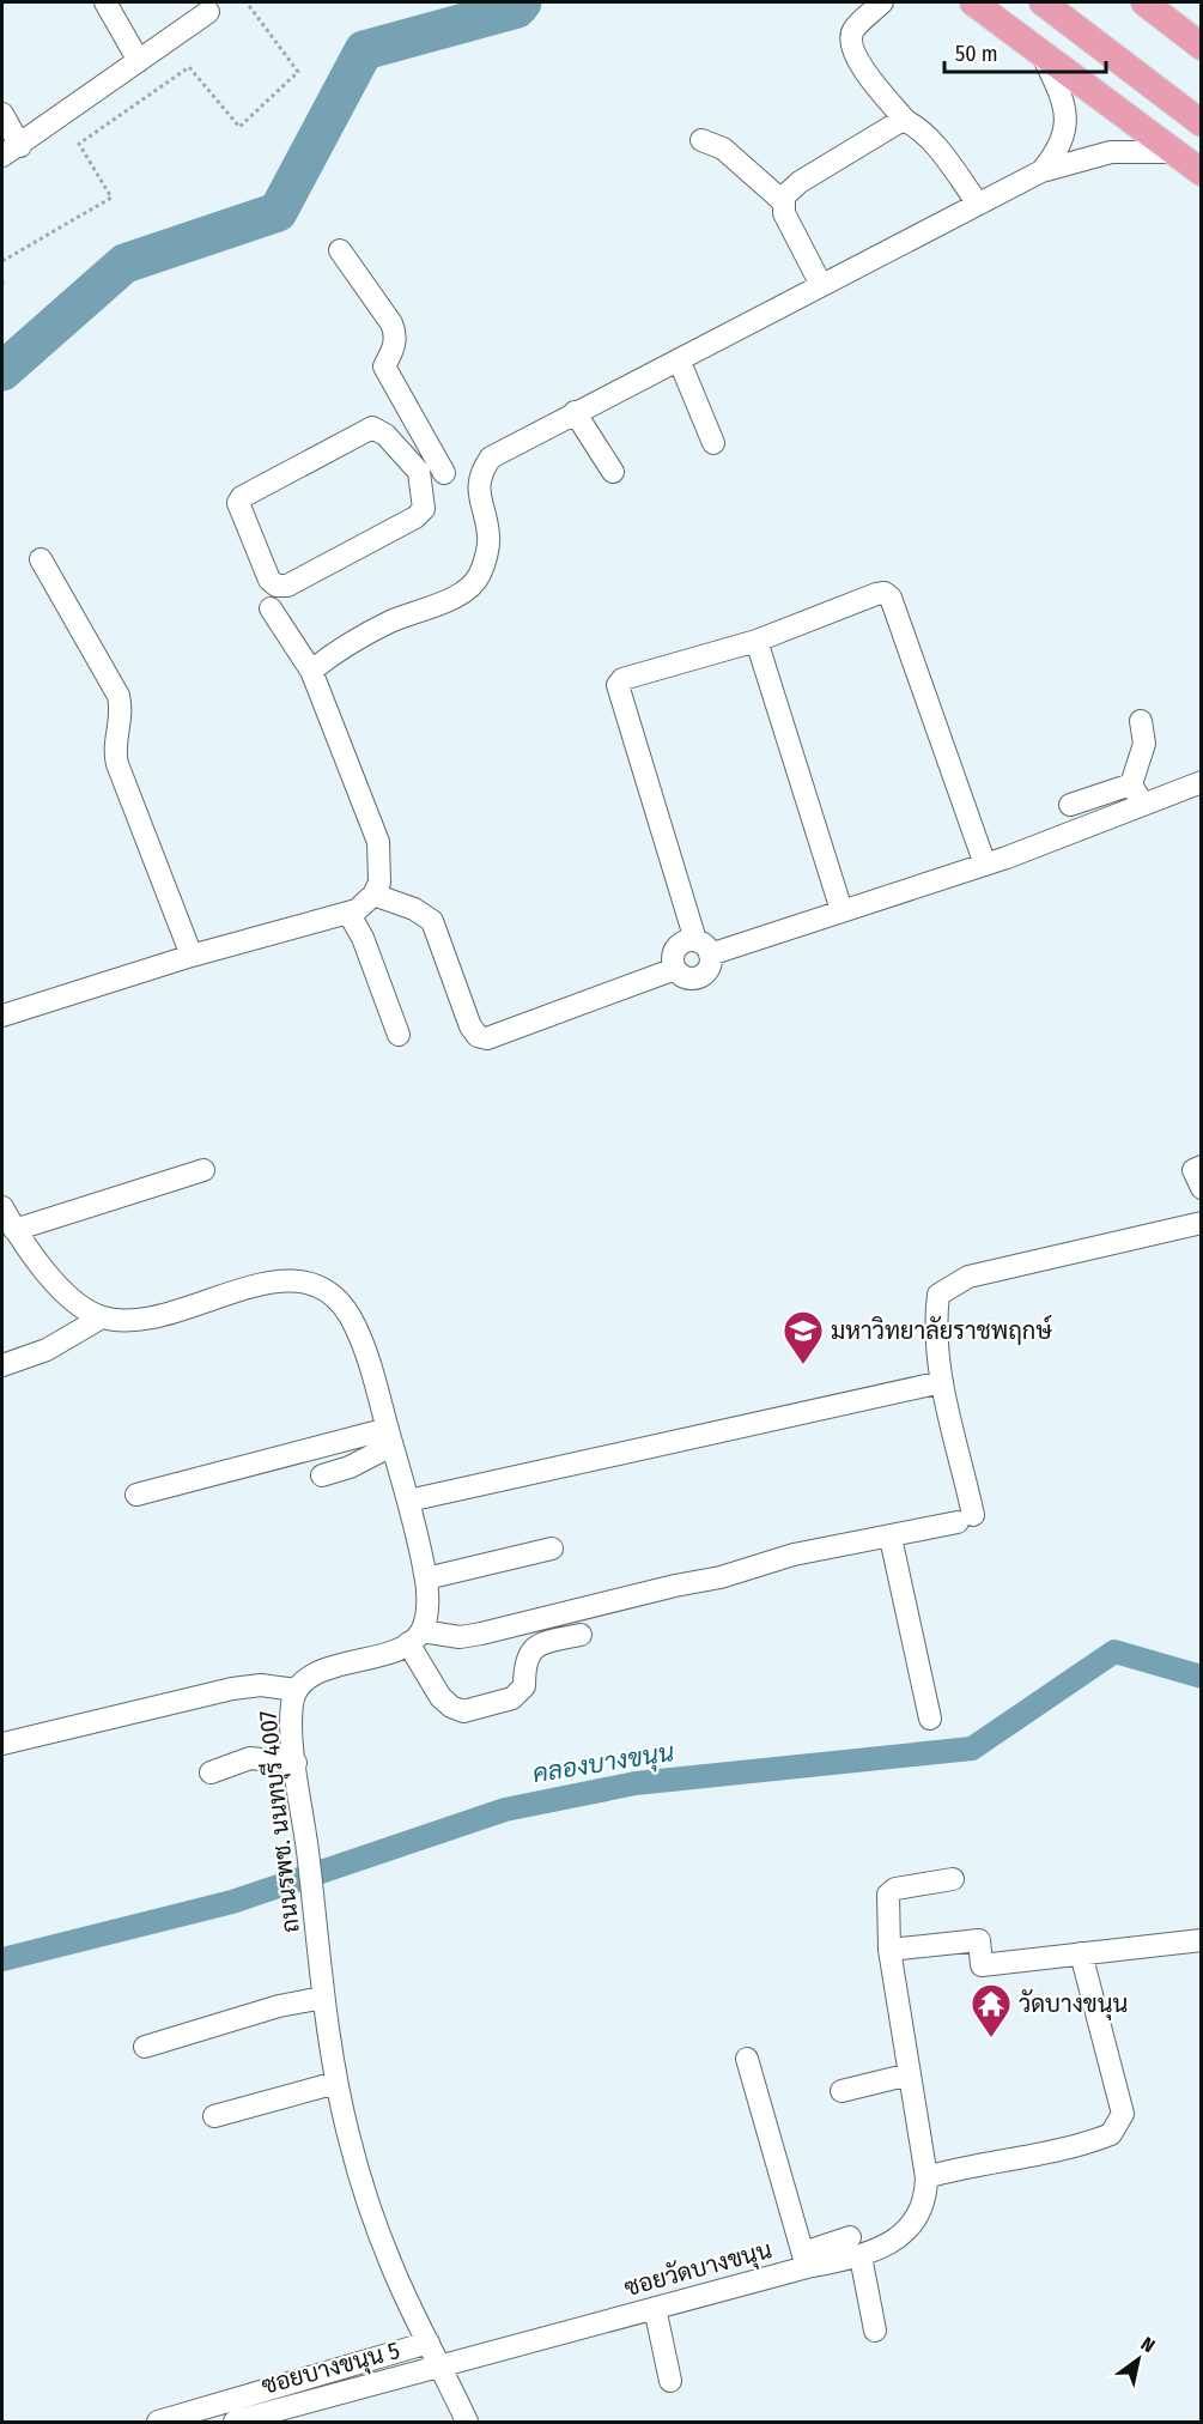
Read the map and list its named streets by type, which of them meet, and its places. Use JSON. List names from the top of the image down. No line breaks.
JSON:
{"streets":{"street":["ถนนรพช. นนทบุรี 4007","ซอยวัดบางขนุน","ซอยบางขนุน 5"]},"crossings":[["ถนนรพช. นนทบุรี 4007","ซอยวัดบางขนุน"],["ถนนรพช. นนทบุรี 4007","ซอยบางขนุน 5"],["ซอยวัดบางขนุน","ซอยบางขนุน 5"]],"water":["คลองบางขนุน"],"places":{"school or university":["มหาวิทยาลัยราชพฤกษ์"],"temple":["วัดบางขนุน"]},"scale_bar":"50 m","north":"top right"}
